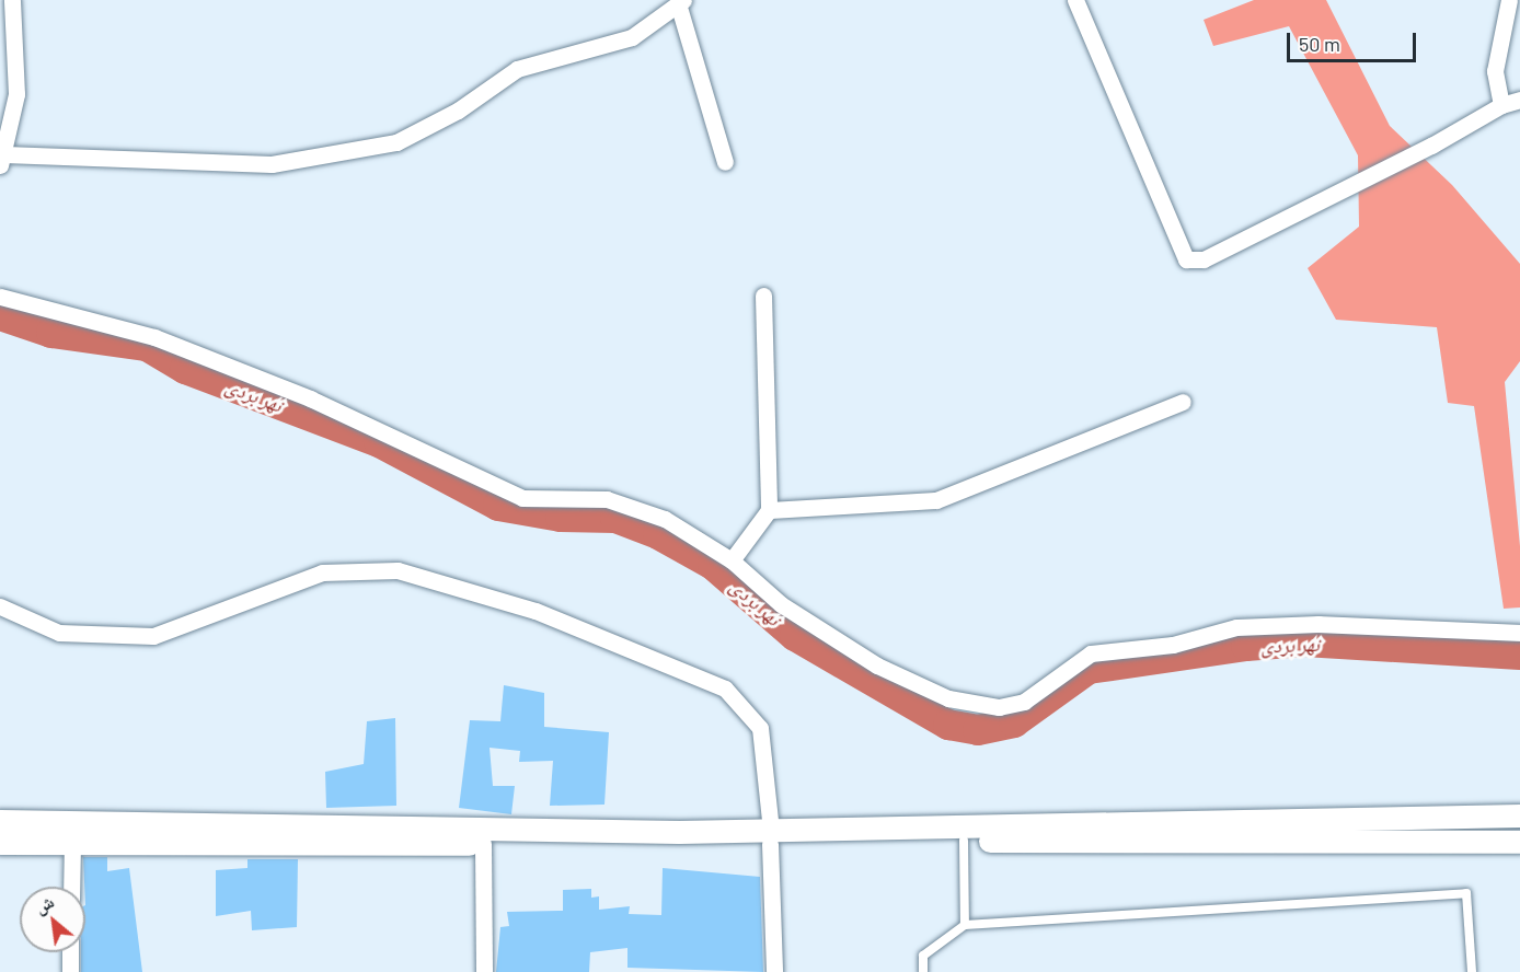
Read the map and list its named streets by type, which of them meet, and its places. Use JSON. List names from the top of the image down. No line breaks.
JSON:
{"water":["نهر بردى"],"scale_bar":"50 m","north":"top left"}
